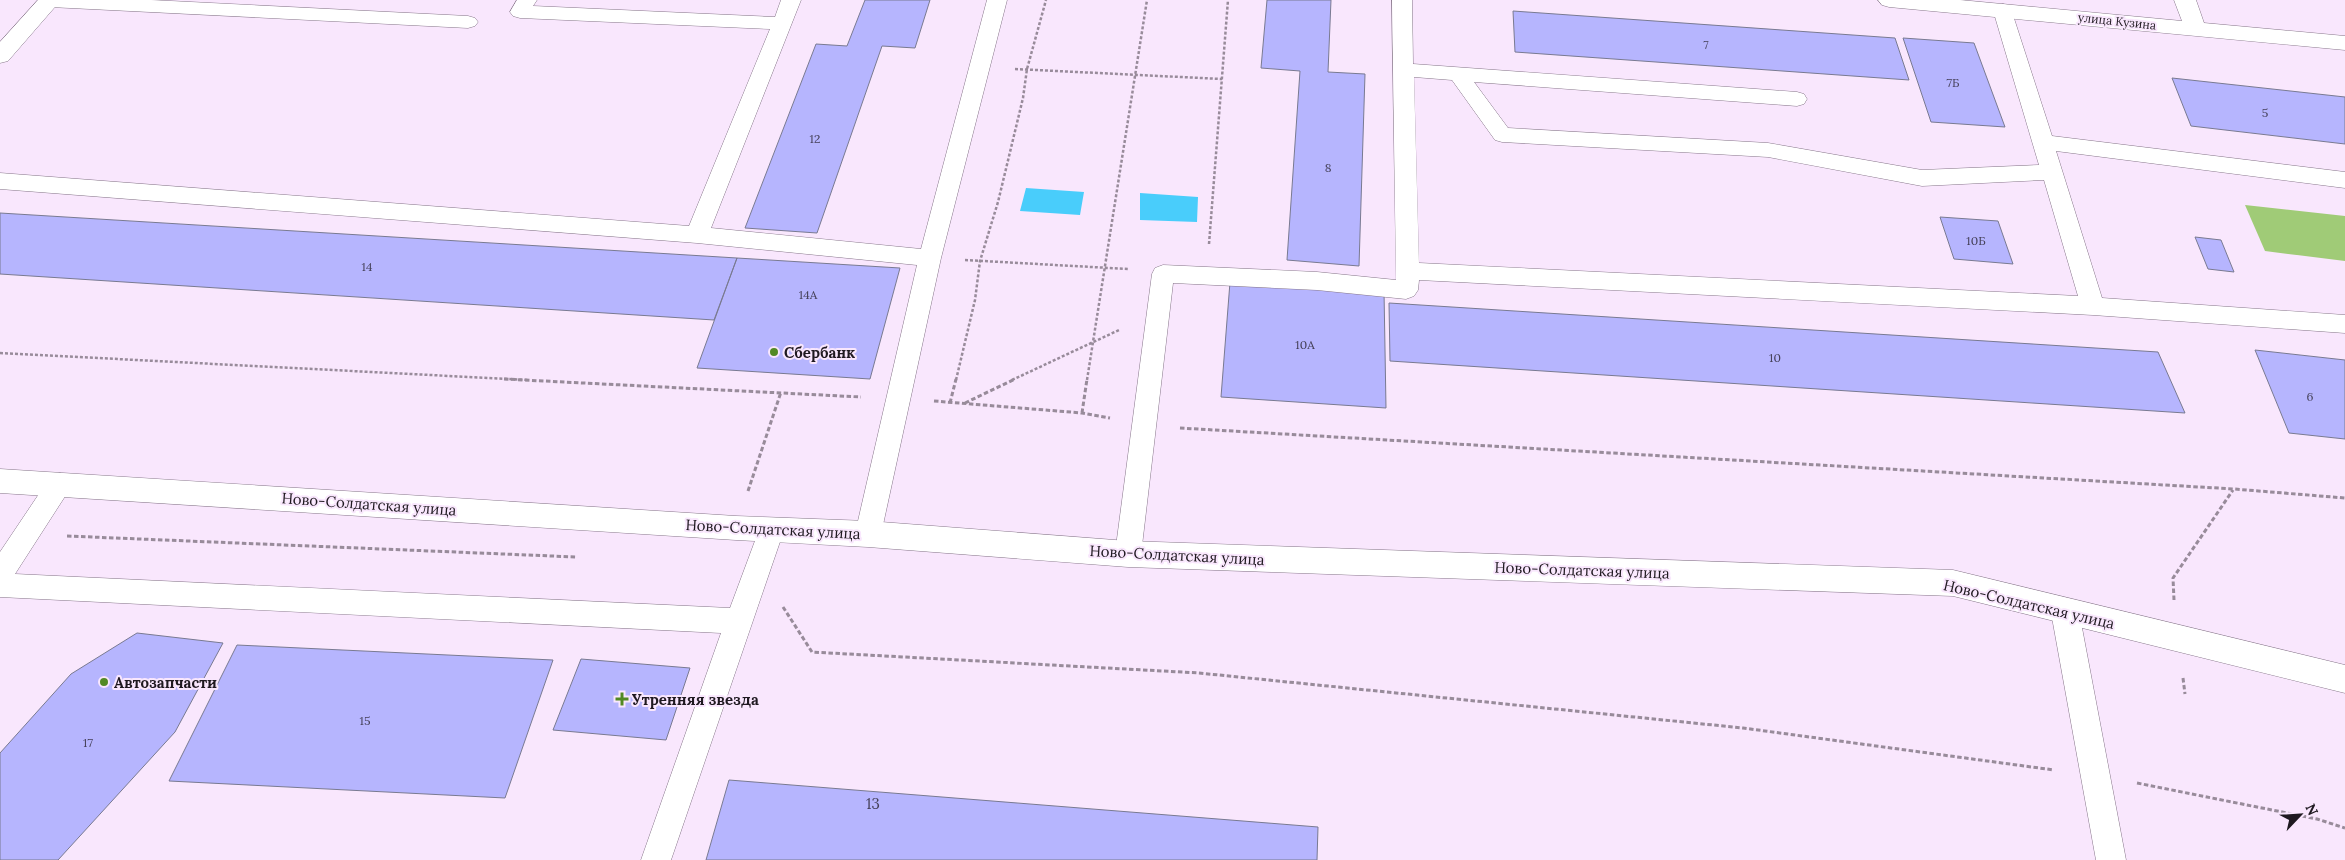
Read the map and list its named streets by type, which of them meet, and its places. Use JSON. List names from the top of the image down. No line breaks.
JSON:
{"streets":{"main road":["улица Кузина","Ново-Солдатская улица"]},"places":{"other":["Сбербанк","Автозапчасти"],"health":["Утренняя звезда"]},"house_numbers":["7","7Б","5","12","8","10Б","14","14А","10А","10","6","15","17","13"],"north":"top right"}
